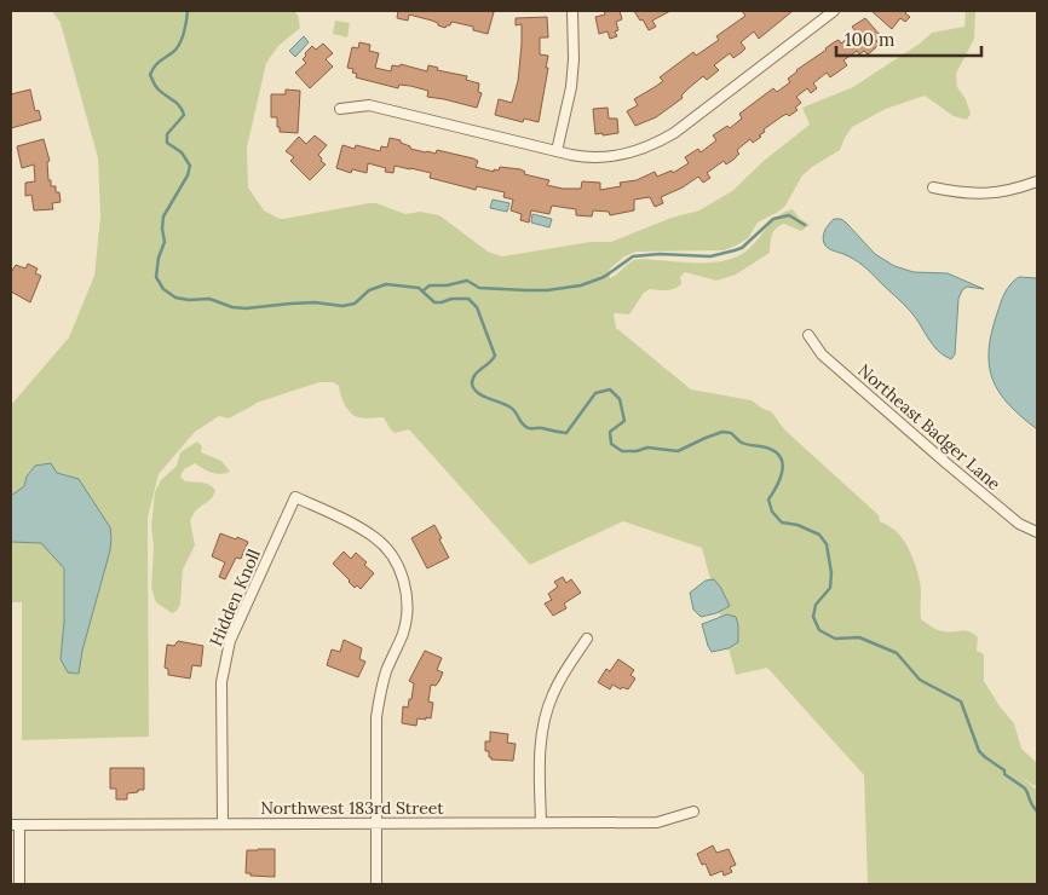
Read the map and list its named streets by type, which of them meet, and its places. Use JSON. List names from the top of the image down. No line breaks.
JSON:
{"streets":{"street":["Northeast Badger Lane","Hidden Knoll","Northwest 183rd Street"]},"crossings":[["Hidden Knoll","Northwest 183rd Street"]],"scale_bar":"100 m"}
